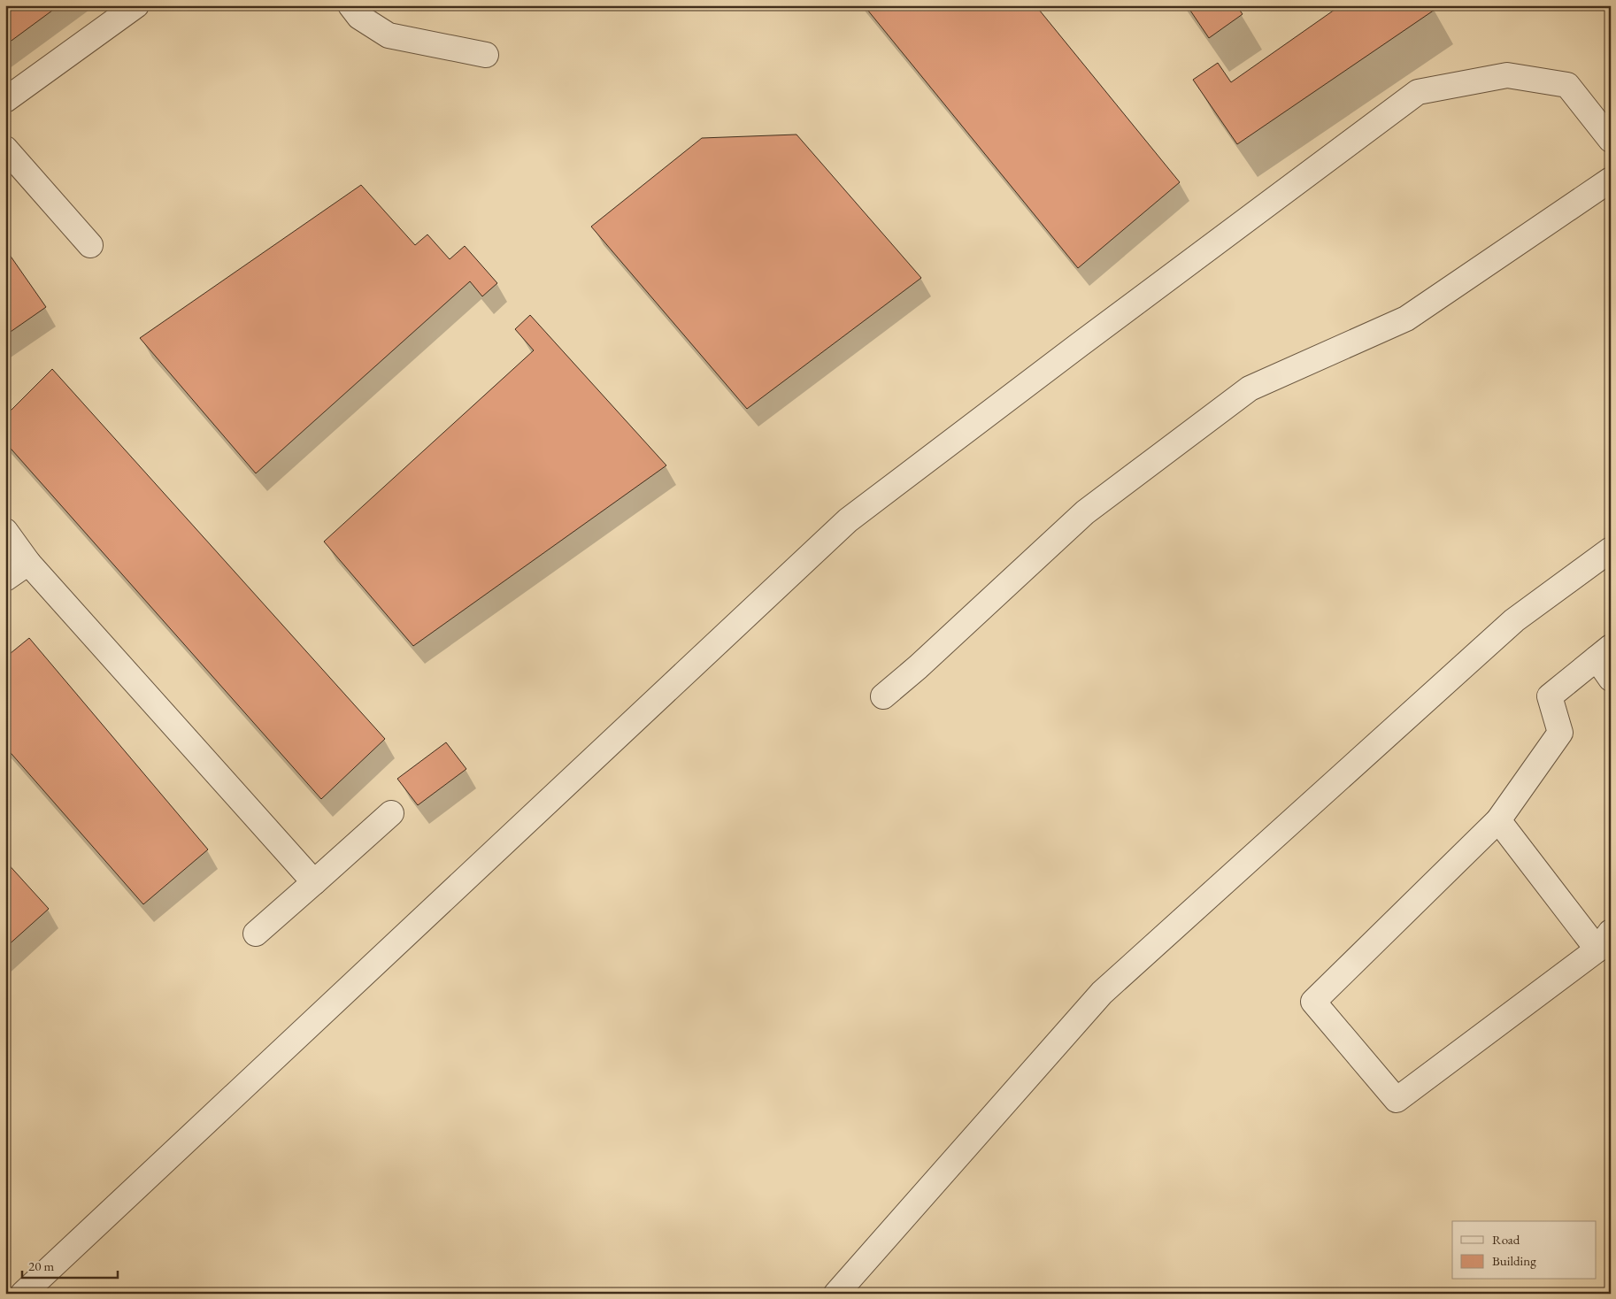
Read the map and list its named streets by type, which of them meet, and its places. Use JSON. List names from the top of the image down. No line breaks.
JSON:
{"legend":["Road","Building"],"scale_bar":"20 m"}
